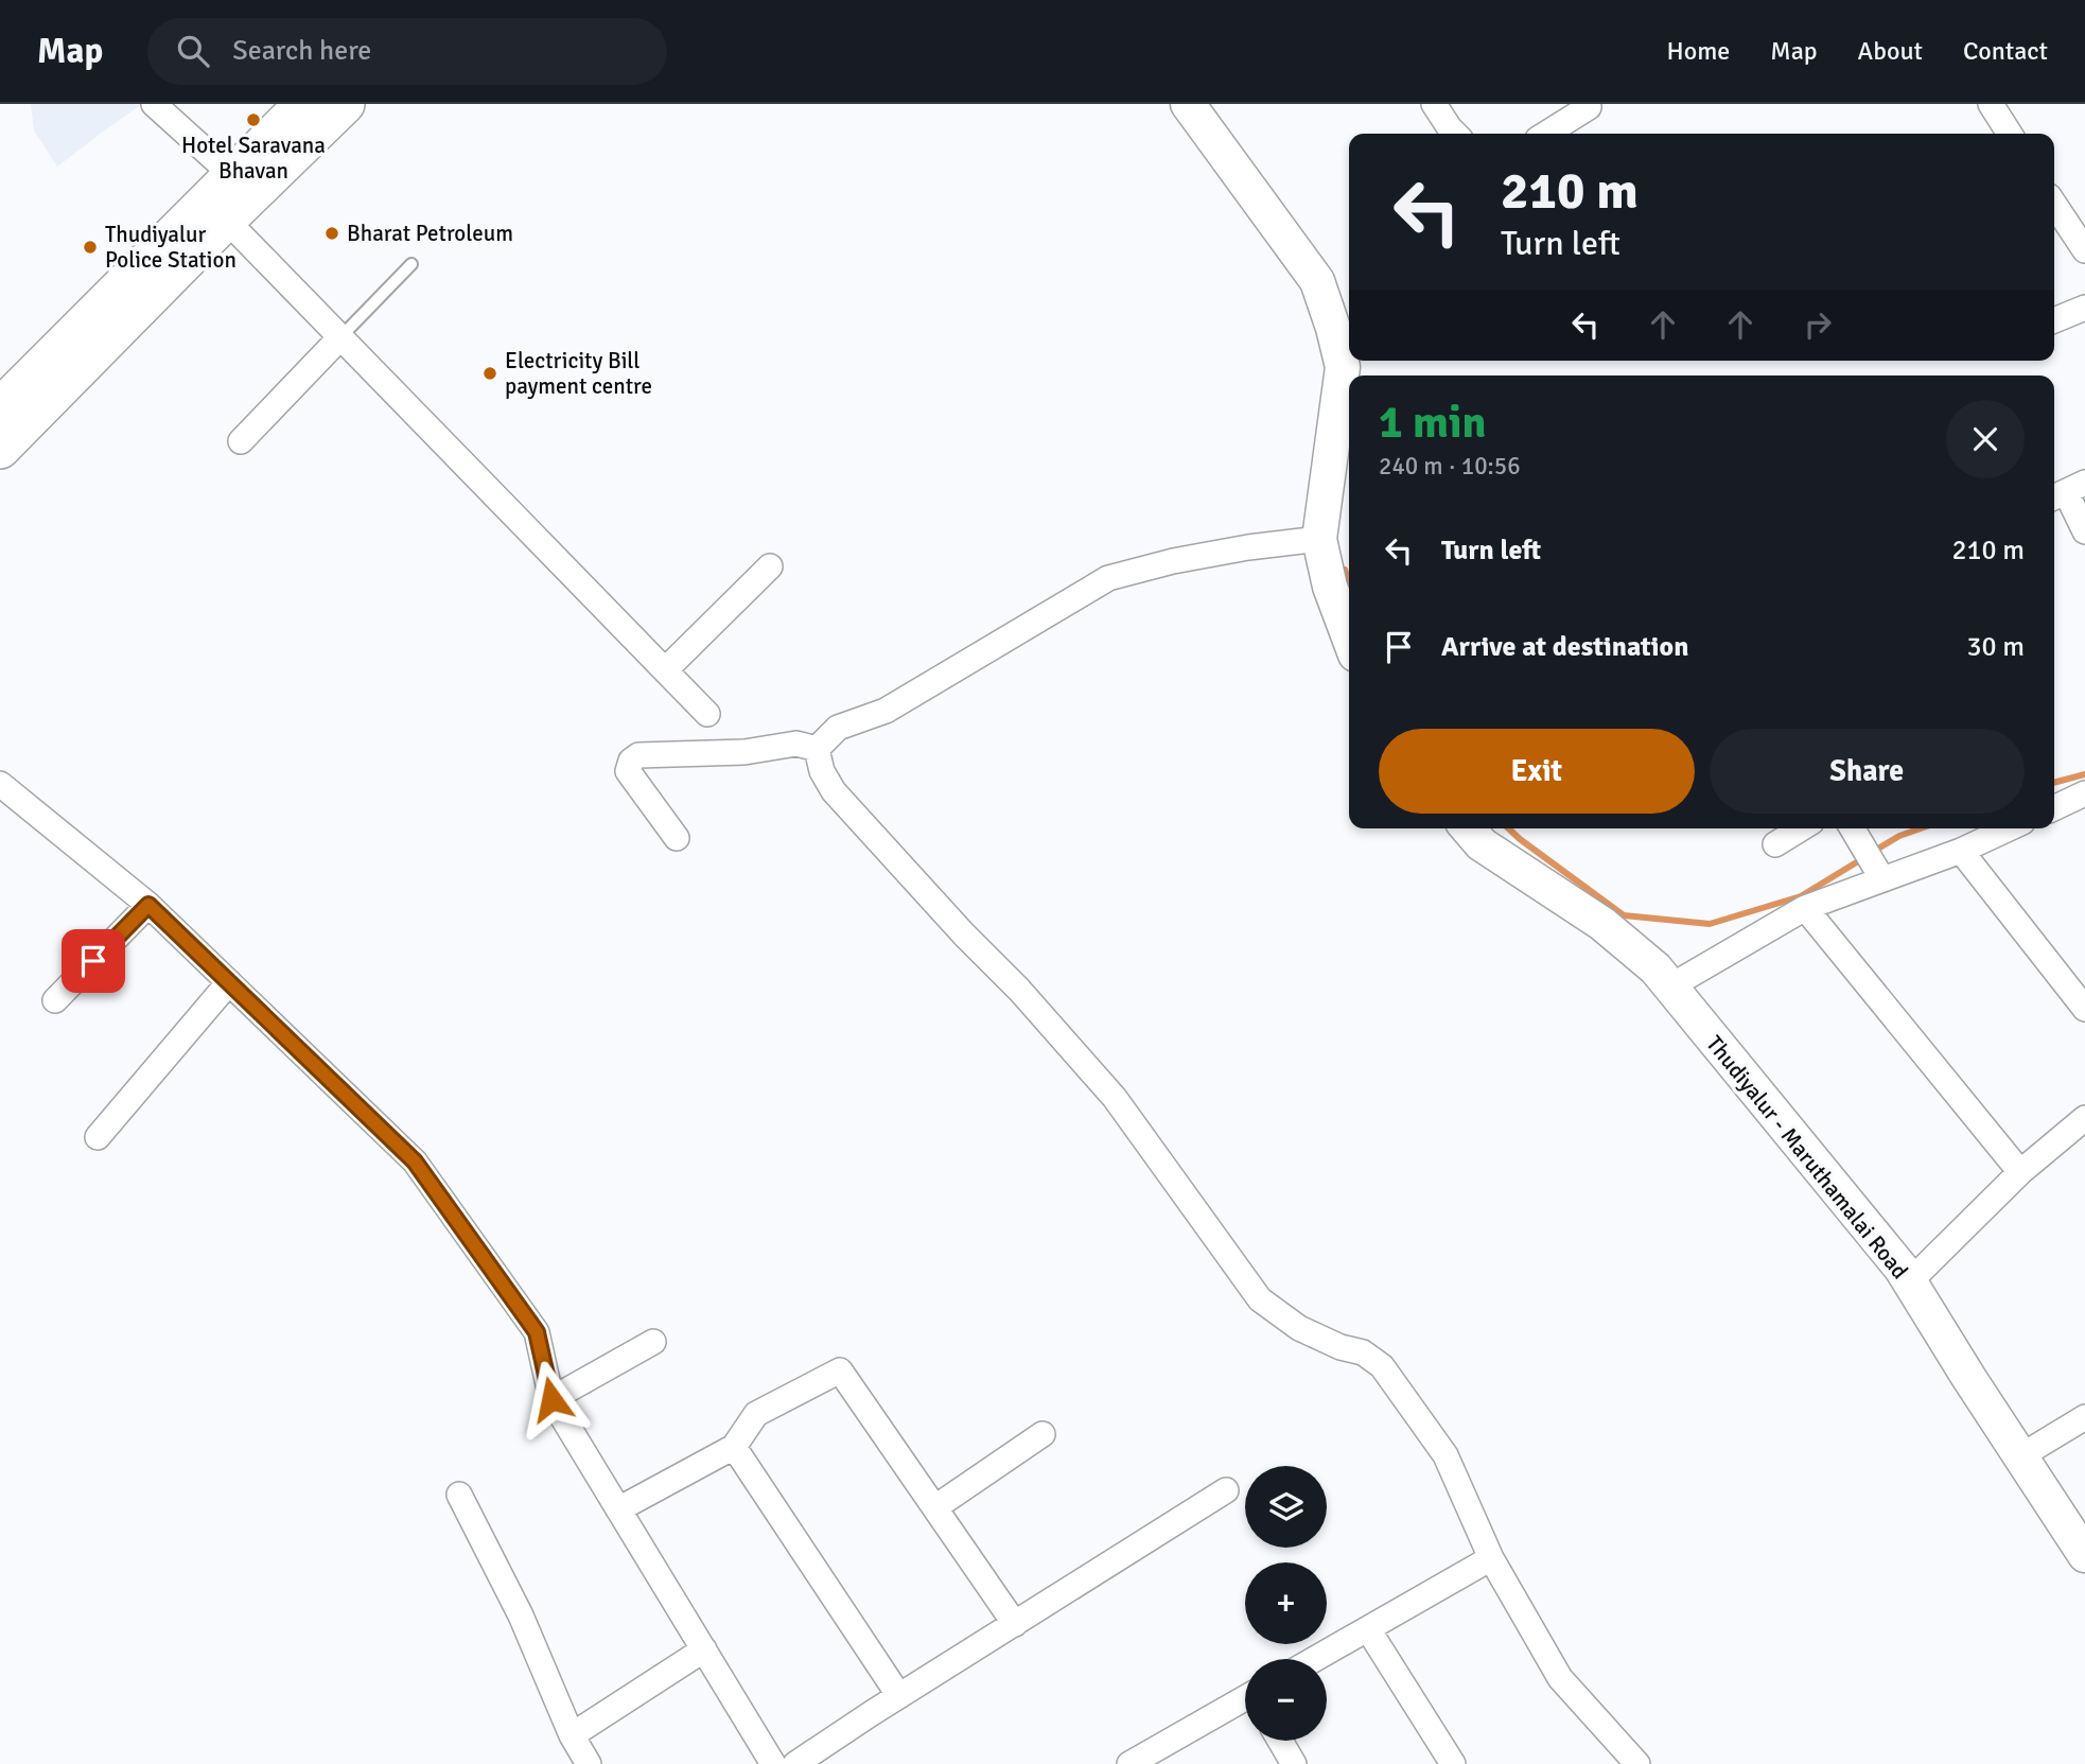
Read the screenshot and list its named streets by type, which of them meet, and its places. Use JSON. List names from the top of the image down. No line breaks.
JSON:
{"streets":{"main road":["Thudiyalur - Maruthamalai Road"]},"places":["Hotel Saravana Bhavan","Bharat Petroleum","Thudiyalur Police Station","Electricity Bill payment centre"],"page":{"header":"Map","search":"Search here","nav":["Home","Map","About","Contact"],"turn":["210 m","Turn left"],"heading":["1 min","240 m · 10:56"],"list":[{"name":"Turn left","value":"210 m"},{"name":"Arrive at destination","value":"30 m"}],"buttons":["Exit","Share"],"map_buttons":["+","−"]}}
